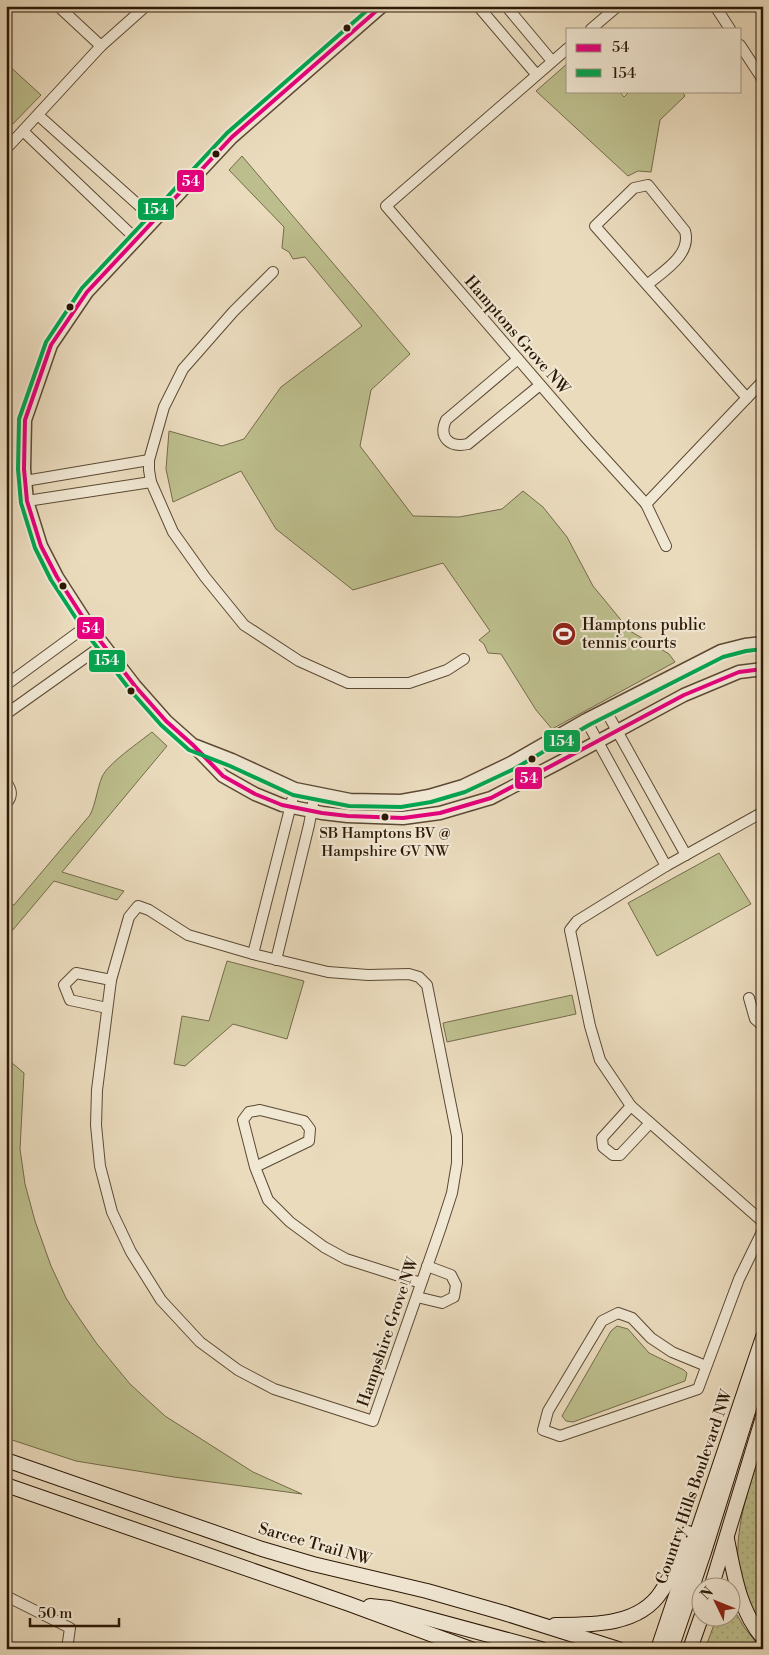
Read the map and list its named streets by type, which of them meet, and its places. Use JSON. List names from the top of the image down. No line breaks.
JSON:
{"streets":{"main road":["Country Hills Boulevard NW","Sarcee Trail NW"],"street":["Hamptons Grove NW","Hampshire Grove NW"]},"places":{"sports":["Hamptons public tennis courts"],"other":["SB Hamptons BV @ Hampshire GV NW"]},"lines":["transit line 54","transit line 154"],"legend":["54","154"],"scale_bar":"50 m","north":"top left"}
